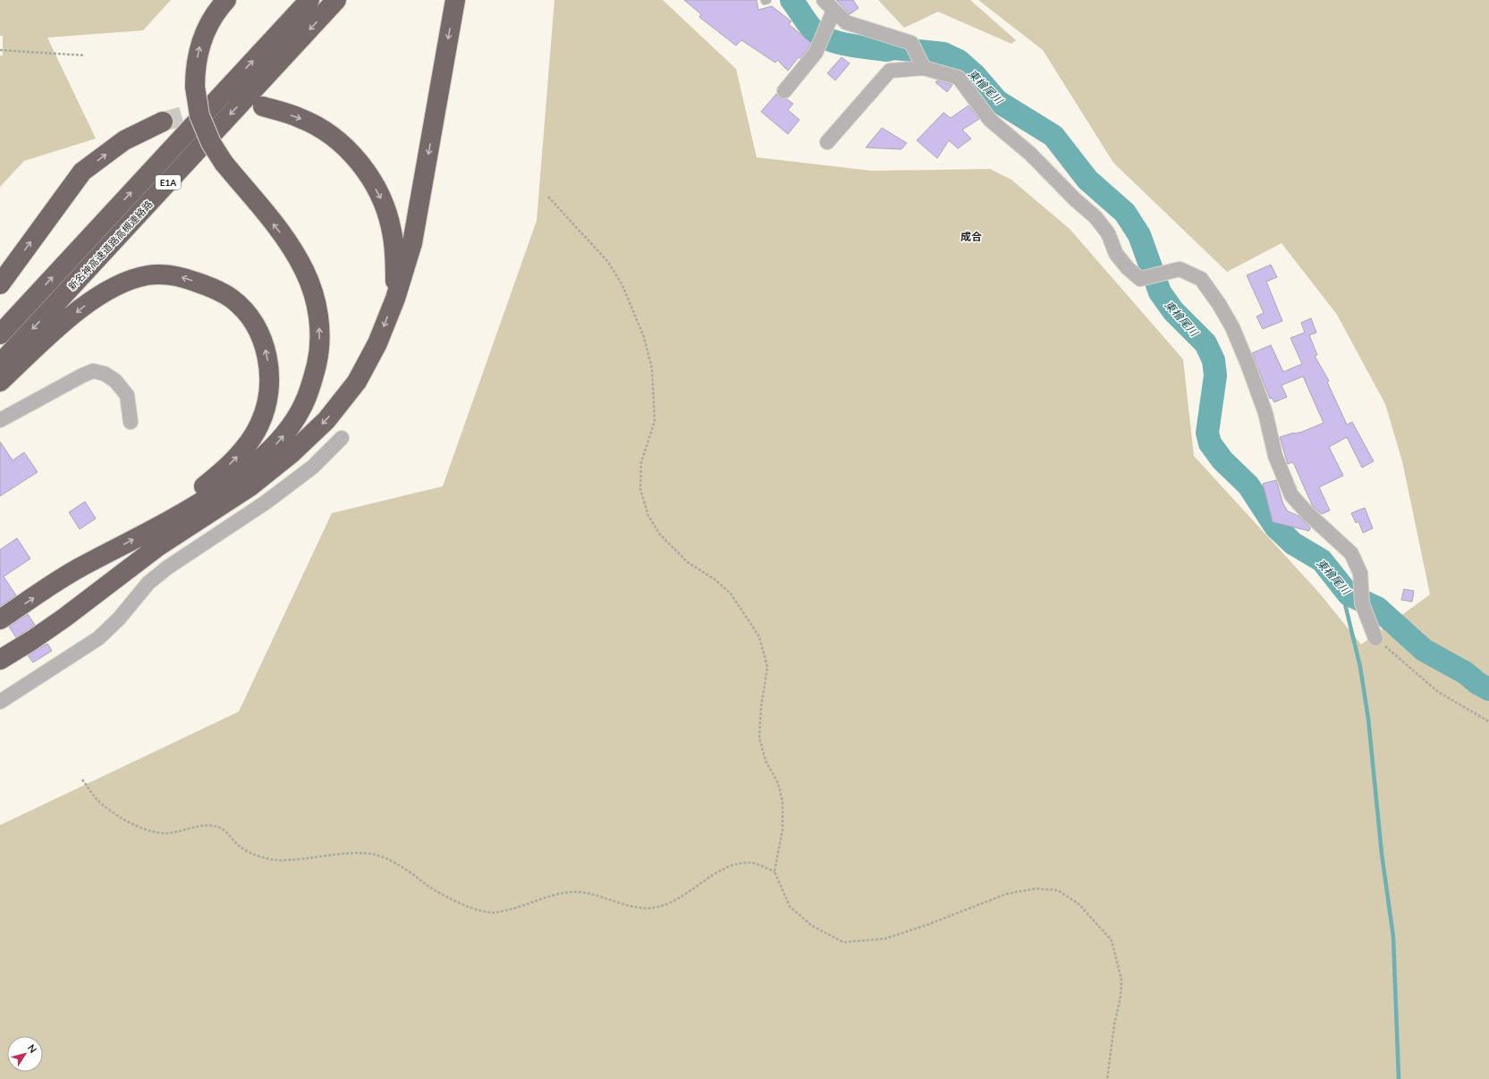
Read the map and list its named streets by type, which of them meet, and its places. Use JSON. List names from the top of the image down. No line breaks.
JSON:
{"streets":{"highway":["E1A","新名神高速道路高槻連絡路"]},"districts":["成合"],"water":["東檜尾川"],"north":"top right"}
